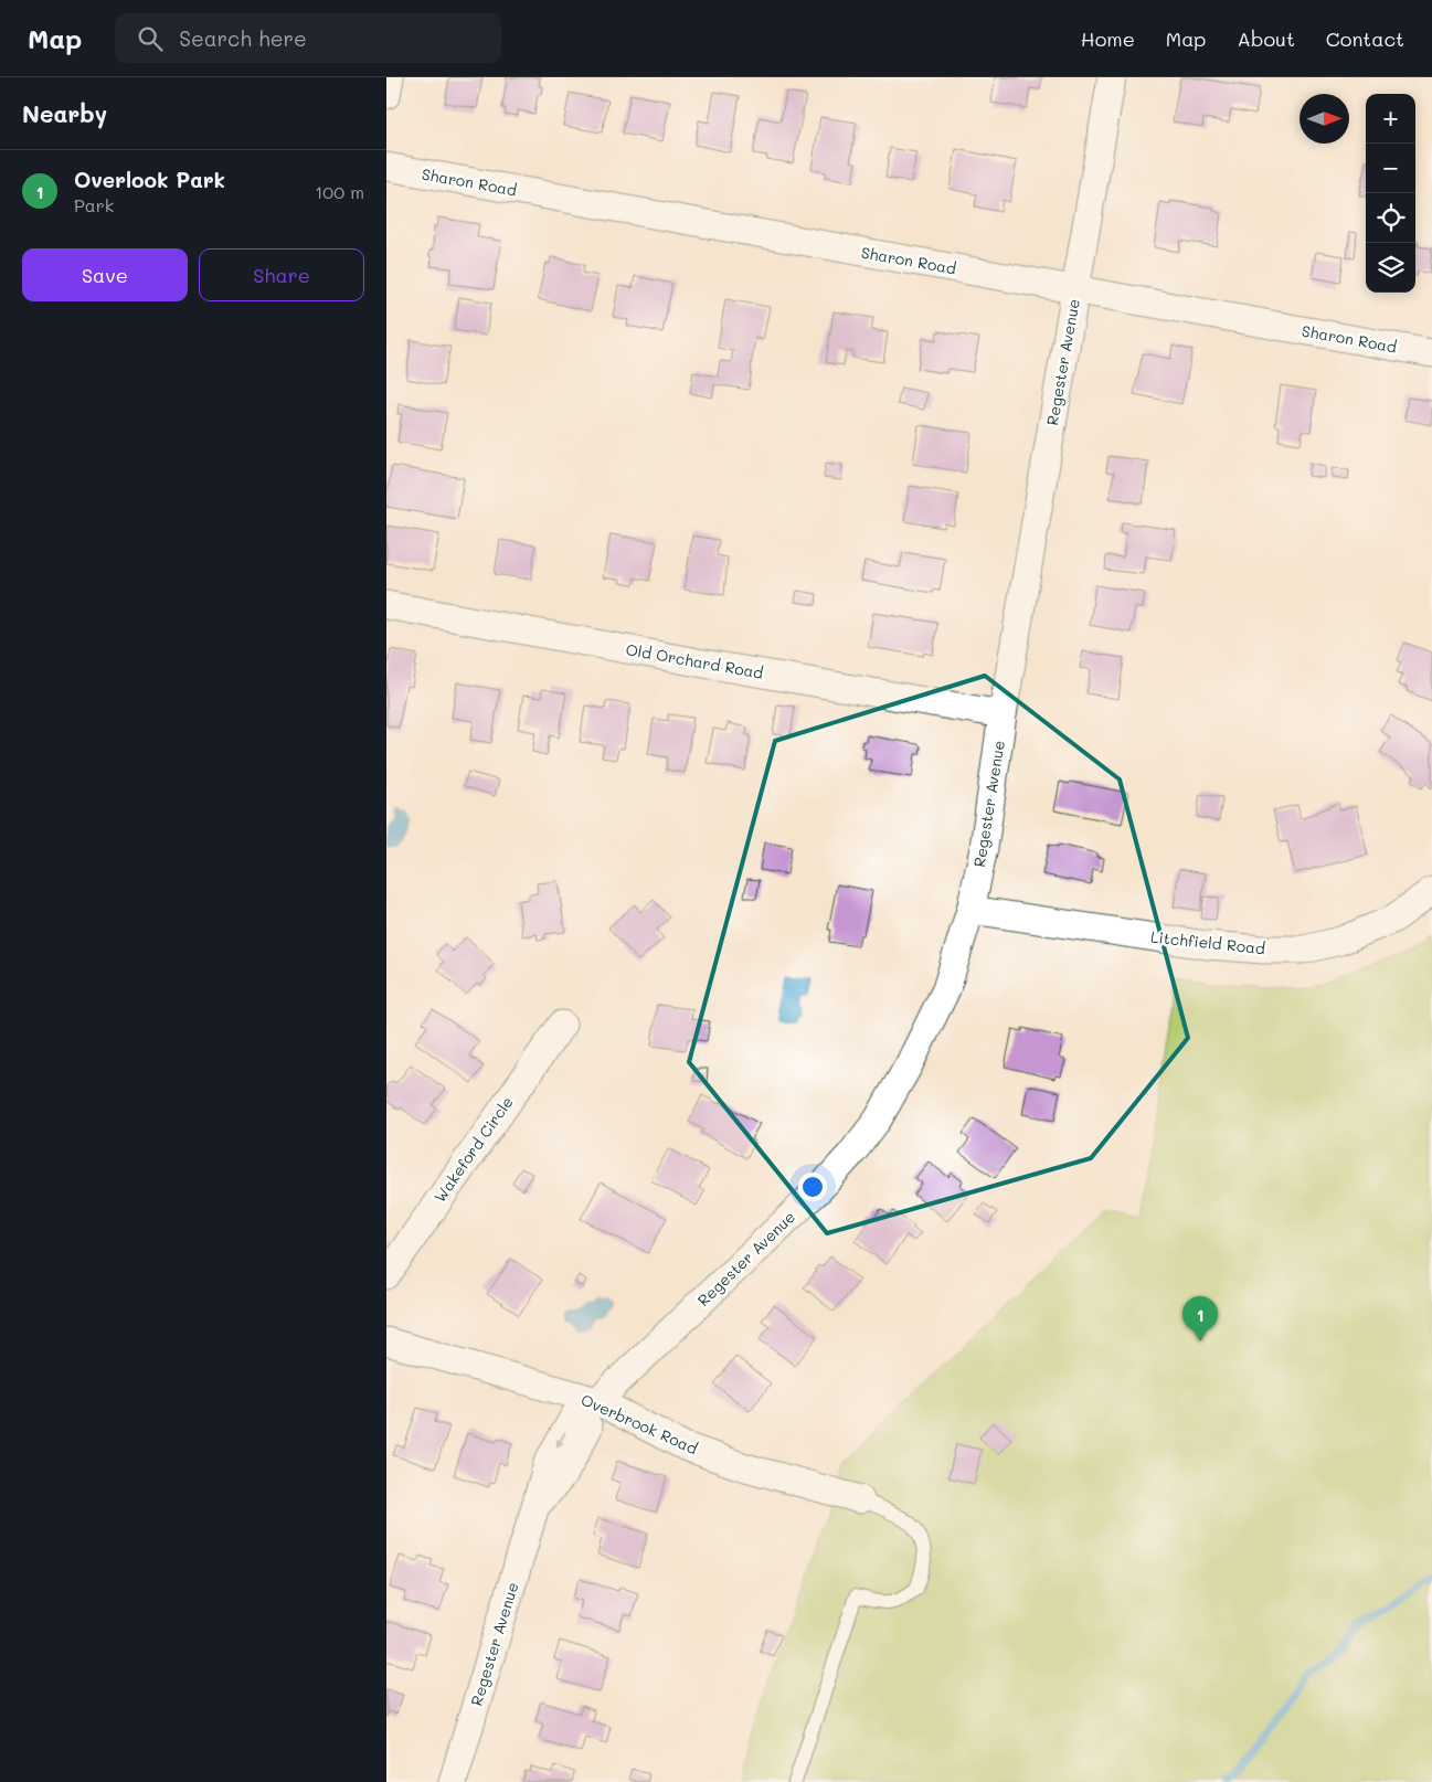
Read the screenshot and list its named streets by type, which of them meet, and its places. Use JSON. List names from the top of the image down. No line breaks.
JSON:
{"streets":{"street":["Sharon Road","Regester Avenue","Old Orchard Road","Litchfield Road","Wakeford Circle","Overbrook Road"]},"crossings":[["Sharon Road","Regester Avenue"],["Regester Avenue","Old Orchard Road"],["Regester Avenue","Litchfield Road"],["Regester Avenue","Overbrook Road"]],"north":"right","page":{"header":"Map","search":"Search here","nav":["Home","Map","About","Contact"],"heading":"Nearby","map_buttons":["+","−"],"list":[{"mark":"1","name":"Overlook Park","note":"Park","value":"100 m"}],"buttons":["Save","Share"],"pins":"1"}}
